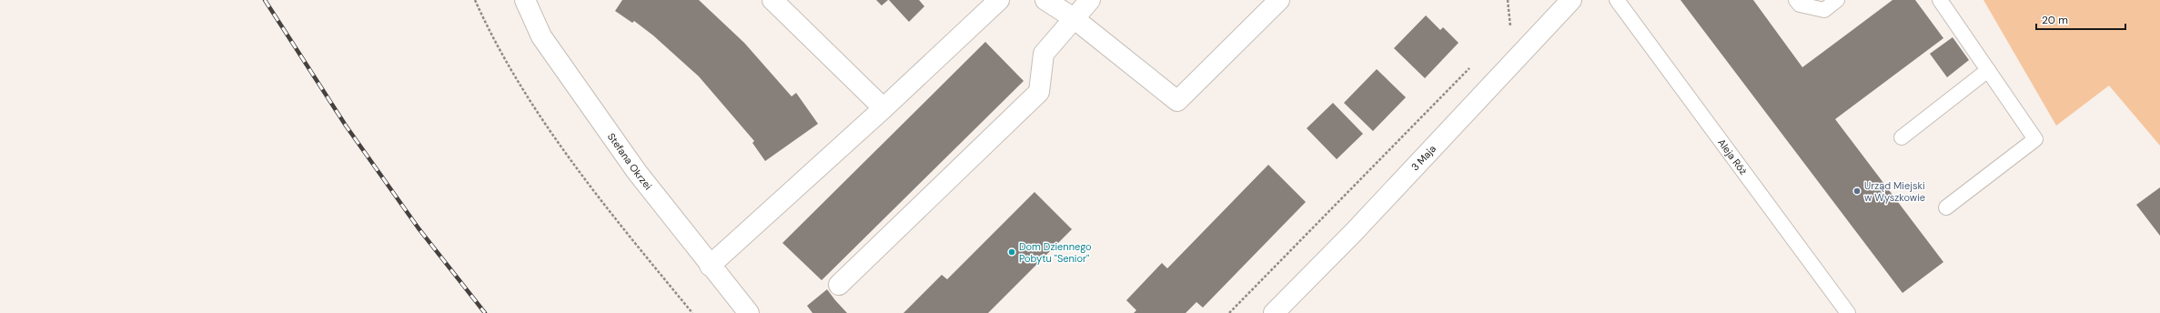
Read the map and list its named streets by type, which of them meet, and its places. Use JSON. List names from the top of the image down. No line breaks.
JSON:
{"streets":{"street":["3 Maja","Stefana Okrzei"],"lane":["Aleja Róż"]},"places":["Urząd Miejski w Wyszkowie","Dom Dziennego Pobytu \"Senior\""],"scale_bar":"20 m"}
